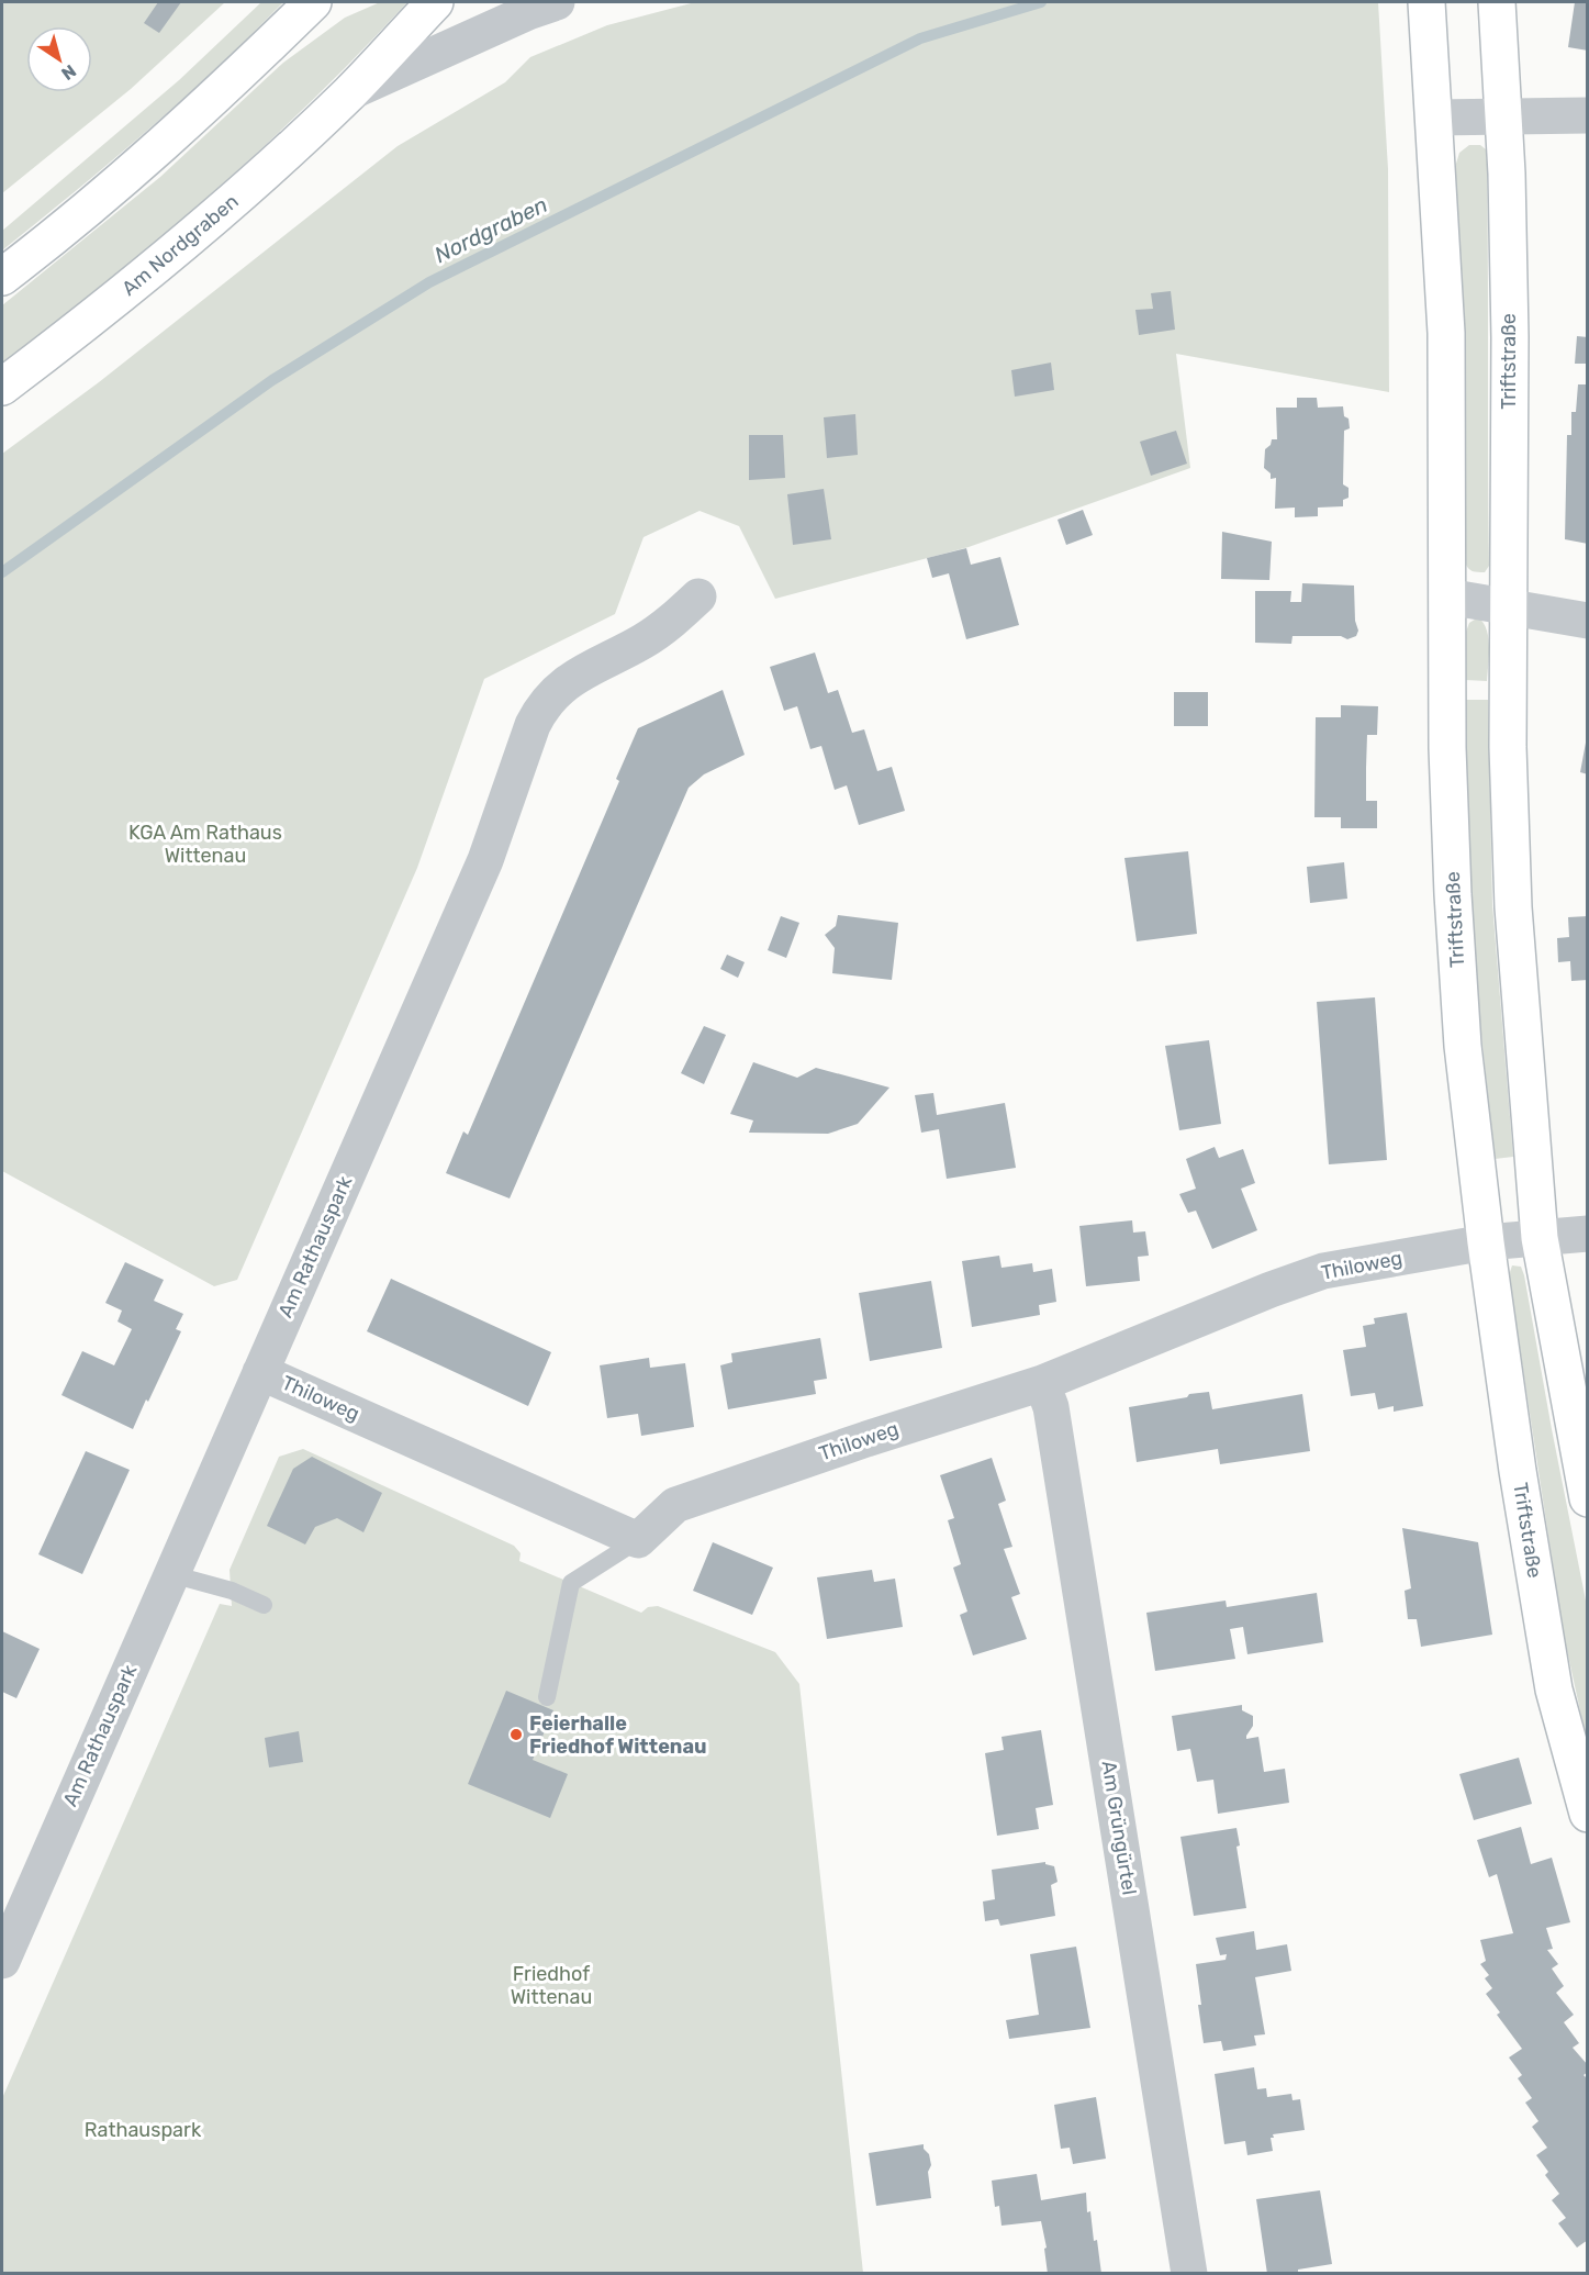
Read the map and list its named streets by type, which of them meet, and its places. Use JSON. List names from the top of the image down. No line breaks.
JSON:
{"streets":{"main road":["Am Nordgraben","Triftstraße"],"street":["Am Rathauspark","Thiloweg","Am Grüngürtel"]},"crossings":[["Triftstraße","Thiloweg"],["Am Rathauspark","Thiloweg"],["Thiloweg","Am Grüngürtel"]],"water":["Nordgraben"],"parks":["KGA Am Rathaus Wittenau","Friedhof Wittenau","Rathauspark"],"places":["Feierhalle Friedhof Wittenau"],"north":"bottom right"}
